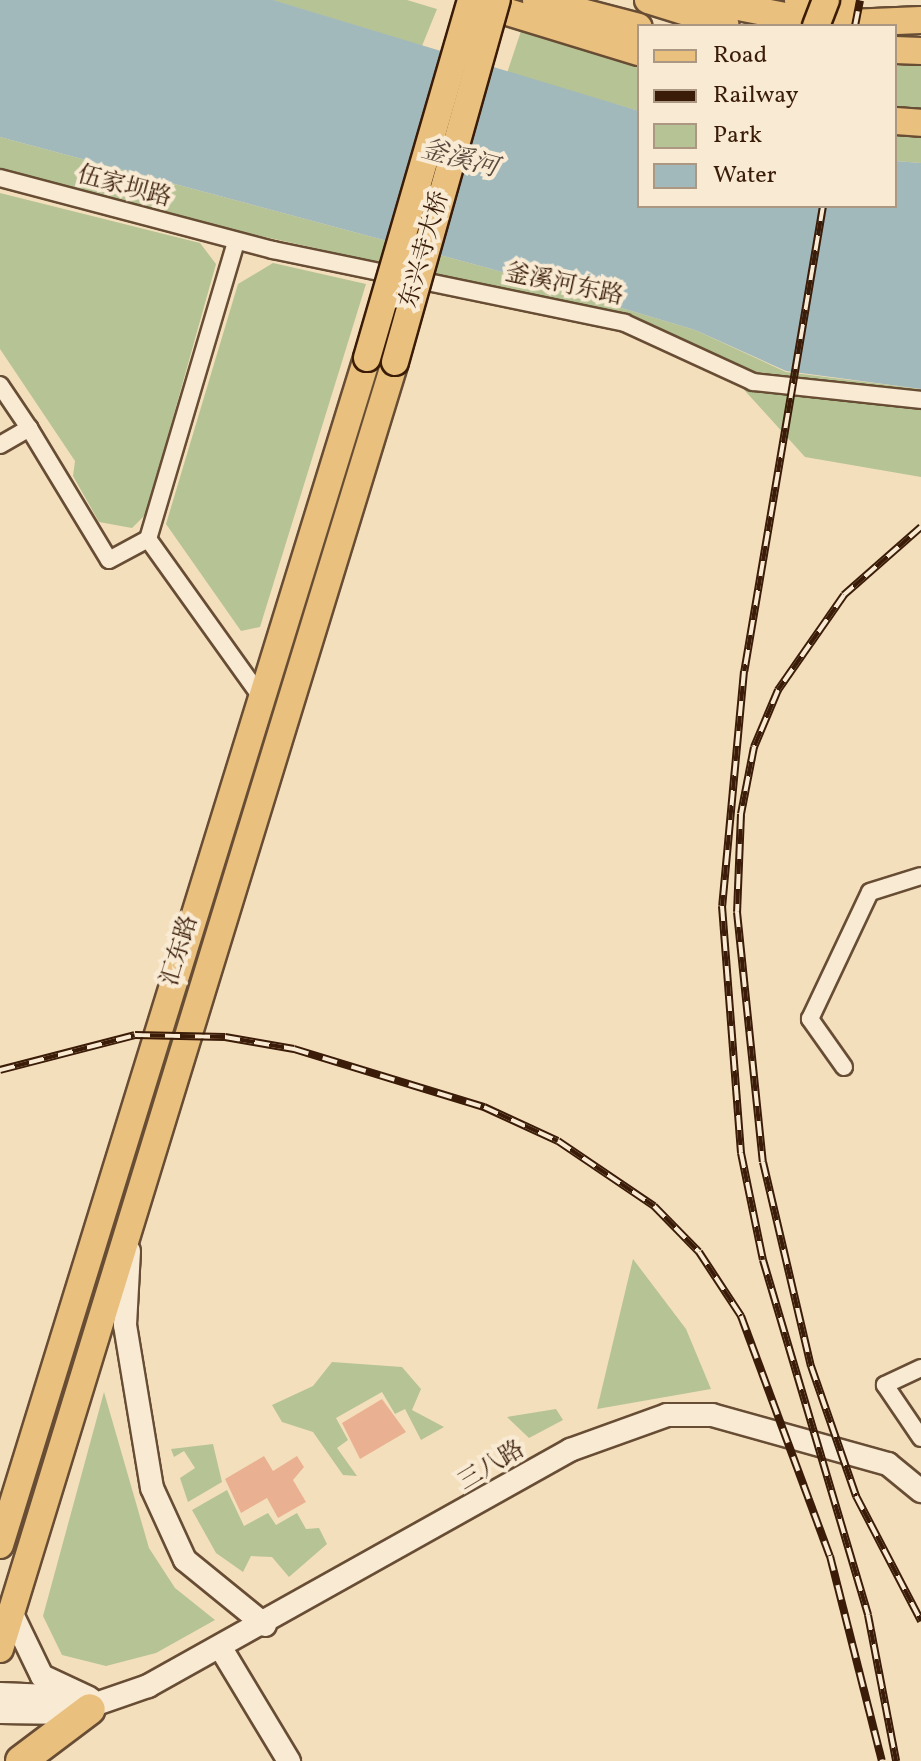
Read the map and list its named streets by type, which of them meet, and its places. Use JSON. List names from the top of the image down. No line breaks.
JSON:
{"streets":{"main road":["东兴寺大桥","汇东路","三八路"],"street":["伍家坝路","釜溪河东路"]},"crossings":[["伍家坝路","釜溪河东路"],["东兴寺大桥","汇东路"]],"water":["釜溪河"],"legend":["Road","Railway","Park","Water"]}
